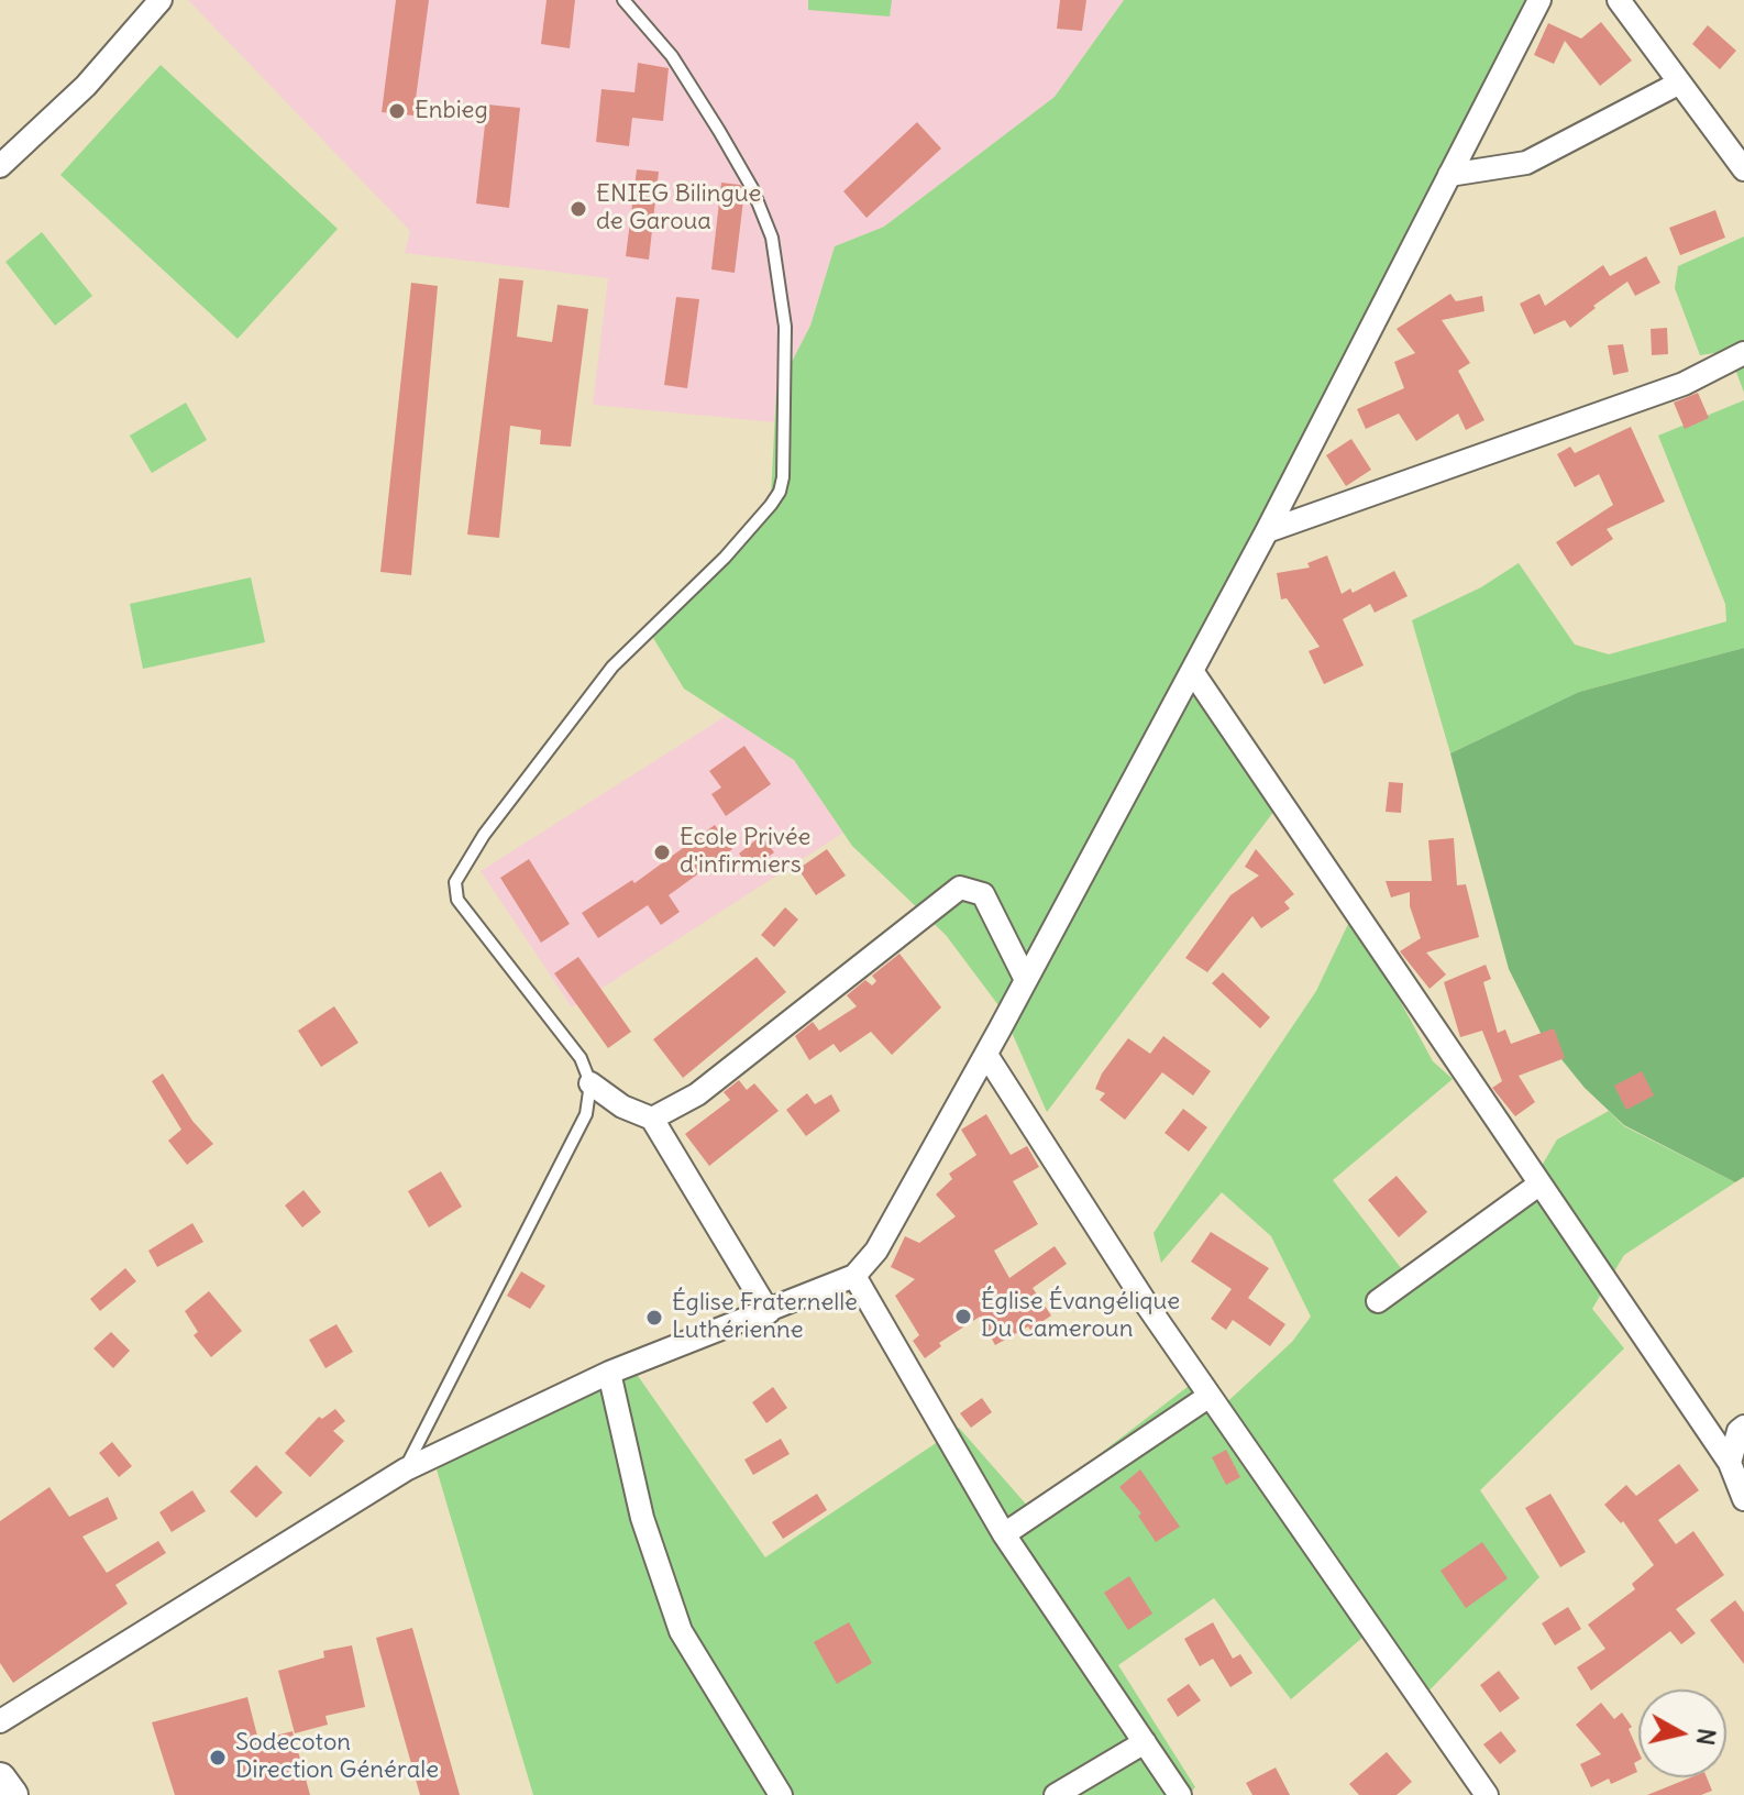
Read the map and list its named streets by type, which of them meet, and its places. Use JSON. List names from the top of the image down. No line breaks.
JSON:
{"places":["Enbieg","ENIEG Bilingue de Garoua","Ecole Privée d'infirmiers","Église Évangélique Du Cameroun","Église Fraternelle Luthérienne","Sodecoton Direction Générale"],"north":"right"}
